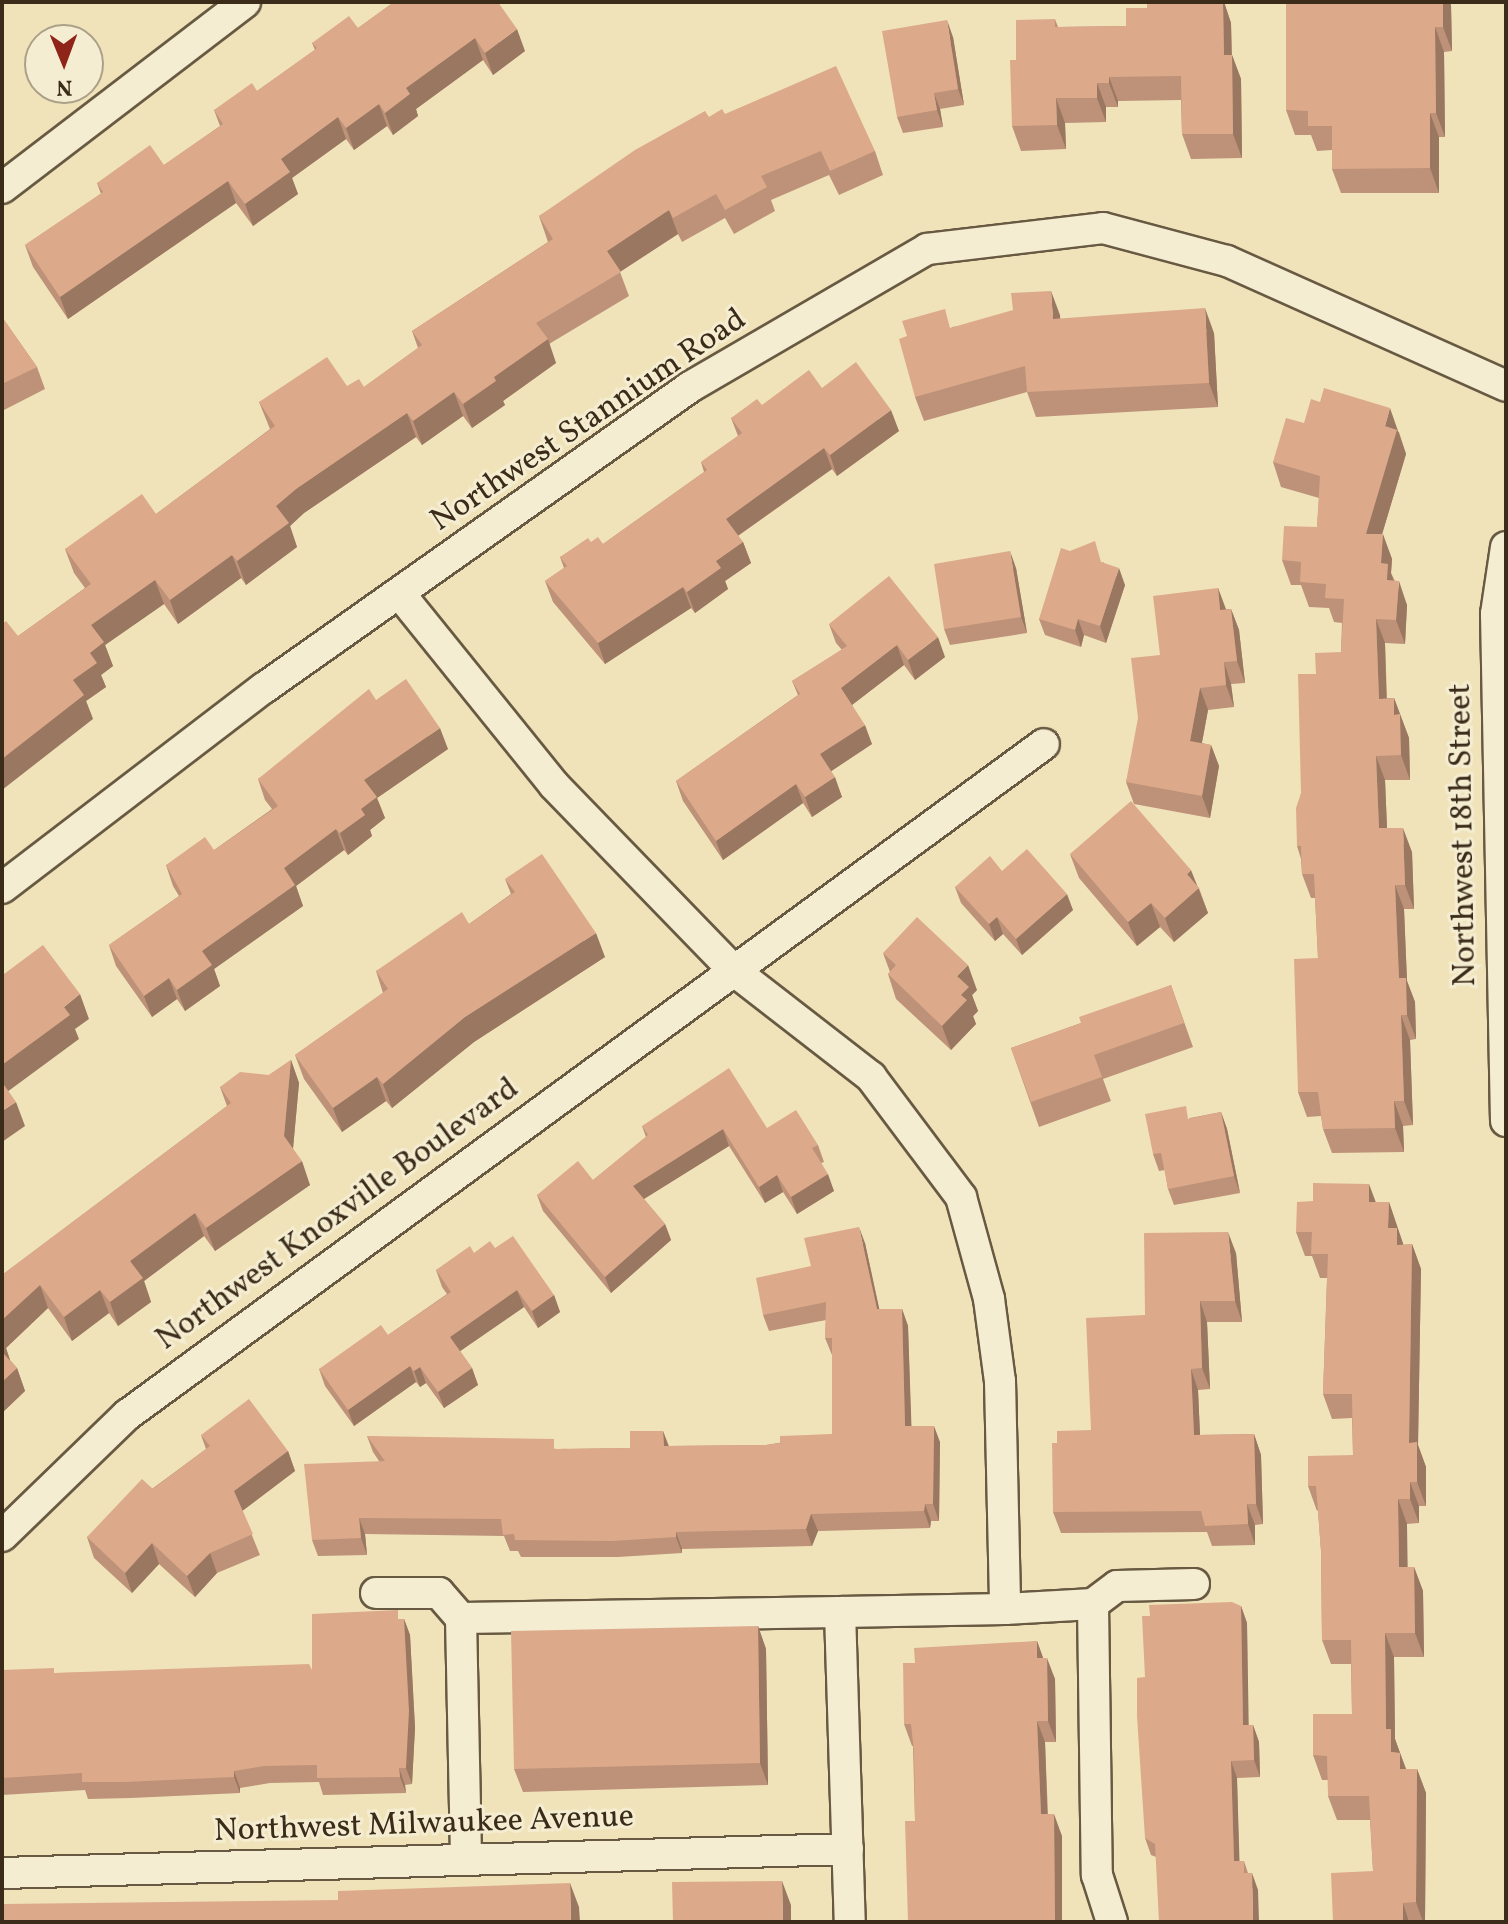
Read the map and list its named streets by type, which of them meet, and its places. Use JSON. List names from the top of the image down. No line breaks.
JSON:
{"streets":{"street":["Northwest Stannium Road","Northwest 18th Street","Northwest Knoxville Boulevard","Northwest Milwaukee Avenue"]},"north":"bottom"}
